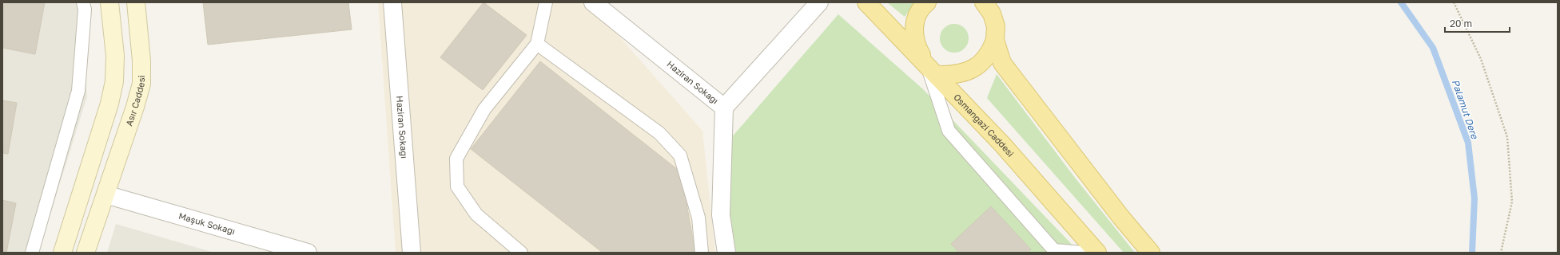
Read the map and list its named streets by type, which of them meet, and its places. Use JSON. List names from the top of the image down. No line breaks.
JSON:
{"streets":{"main road":["Osmangazi Caddesi"],"street":["Haziran Sokağı","Asır Caddesi","Maşuk Sokağı"]},"crossings":[["Asır Caddesi","Maşuk Sokağı"]],"water":["Palamut Dere"],"scale_bar":"20 m"}
